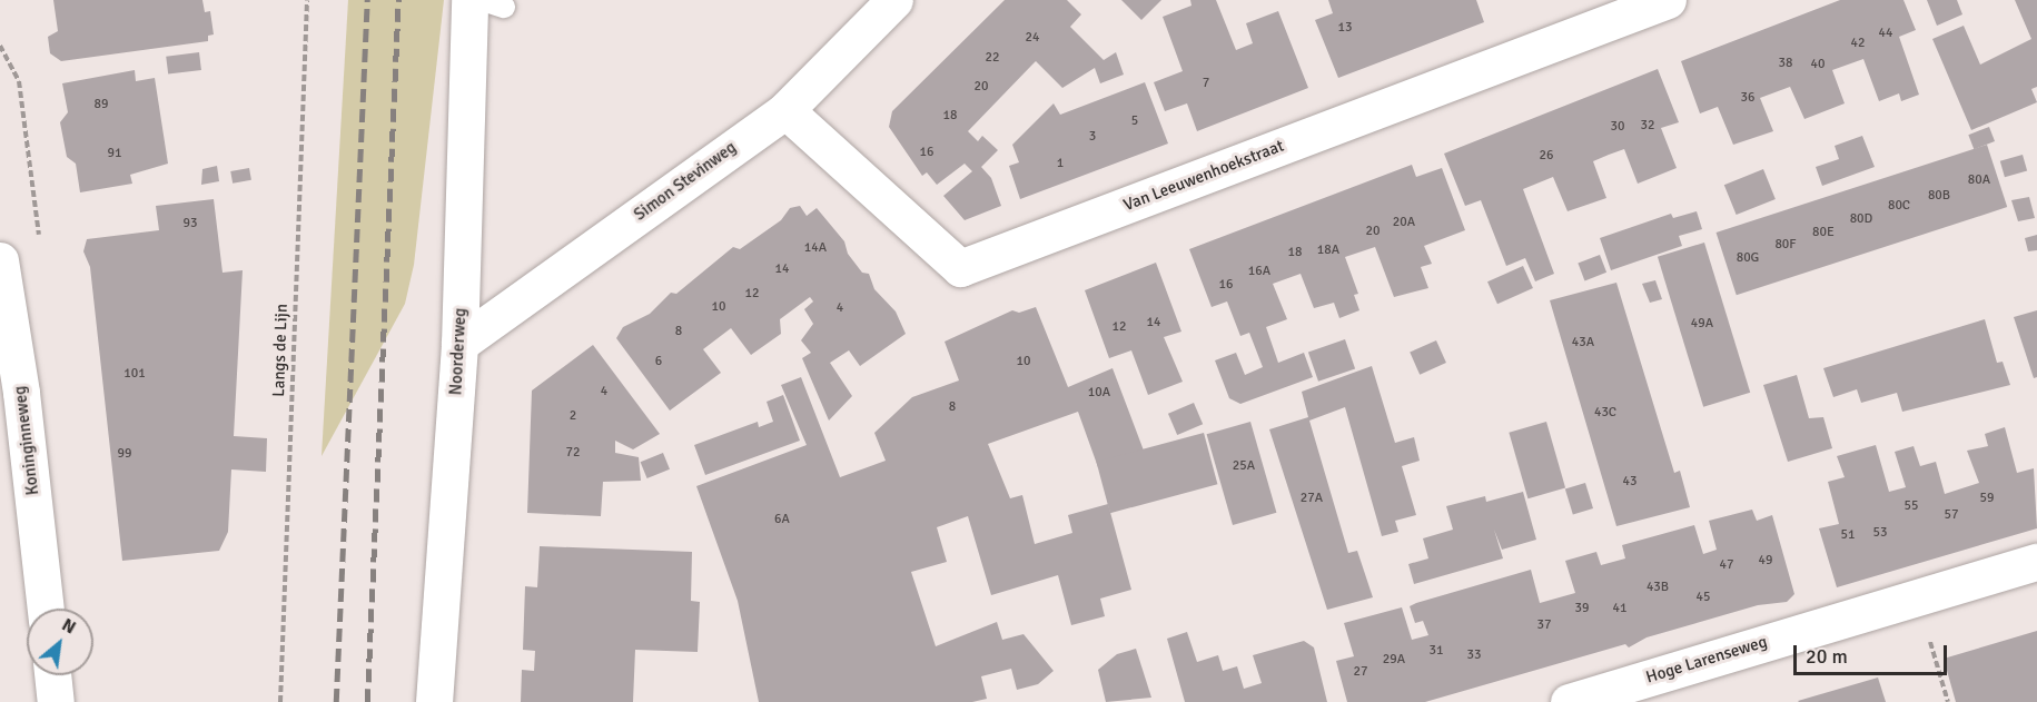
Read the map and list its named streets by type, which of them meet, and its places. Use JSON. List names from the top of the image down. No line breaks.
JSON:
{"streets":{"street":["Van Leeuwenhoekstraat","Simon Stevinweg","Noorderweg","Koninginneweg","Hoge Larenseweg"],"path":["Langs de Lijn"]},"crossings":[["Van Leeuwenhoekstraat","Simon Stevinweg"],["Simon Stevinweg","Noorderweg"]],"house_numbers":["13","44","24","42","22","38","40","7","20","36","89","18","5","32","30","3","16","91","26","1","80A","80B","80C","80D","20A","93","20","80E","80F","14A","18A","18","80G","14","16A","16","12","10","4","14","49A","12","8","43A","6","10","101","4","10A","8","43C","2","72","99","25A","43","27A","59","55","57","6A","53","51","49","47","43B","45","39","41","37","31","33","29A","27"],"scale_bar":"20 m","north":"top right"}
